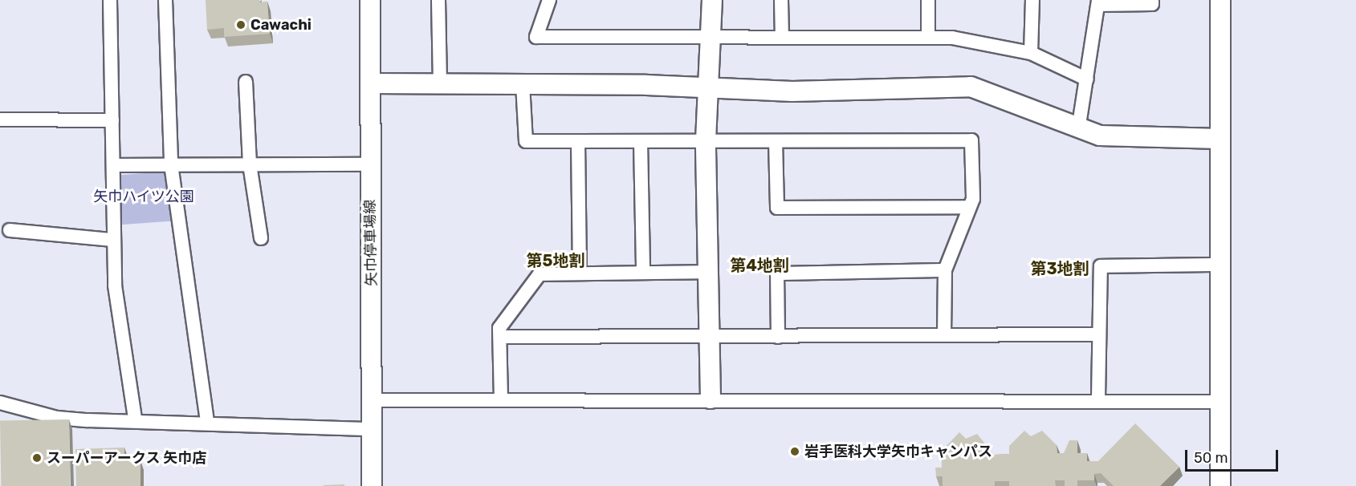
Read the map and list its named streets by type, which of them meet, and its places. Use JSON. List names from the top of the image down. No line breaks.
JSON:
{"streets":{"street":["矢巾停車場線"]},"districts":["第5地割","第4地割","第3地割"],"parks":["矢巾ハイツ公園"],"places":["Cawachi","岩手医科大学矢巾キャンパス","スーパーアークス 矢巾店"],"scale_bar":"50 m"}
